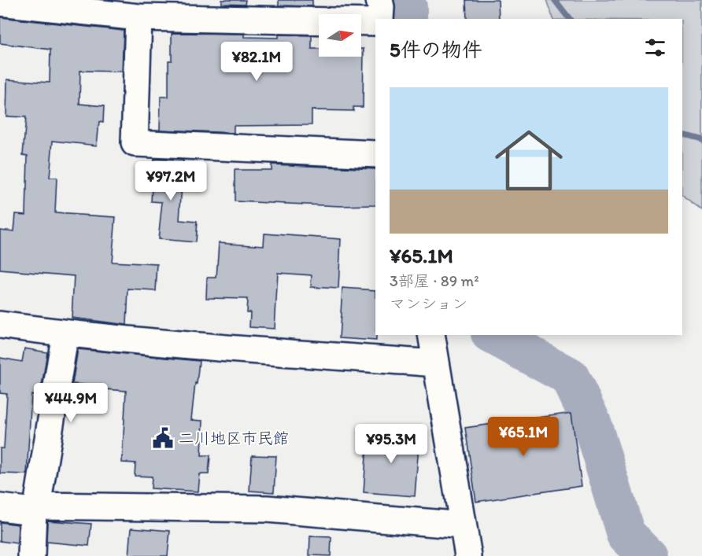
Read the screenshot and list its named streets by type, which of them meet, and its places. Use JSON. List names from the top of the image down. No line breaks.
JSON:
{"places":{"public building":["二川地区市民館"]},"north":"right","page":{"heading":"5件の物件","price":["¥82.1M","¥97.2M","¥44.9M","¥65.1M","¥95.3M"],"list":[{"name":"¥65.1M","note":"3部屋 · 89 m² · マンション"}]}}
